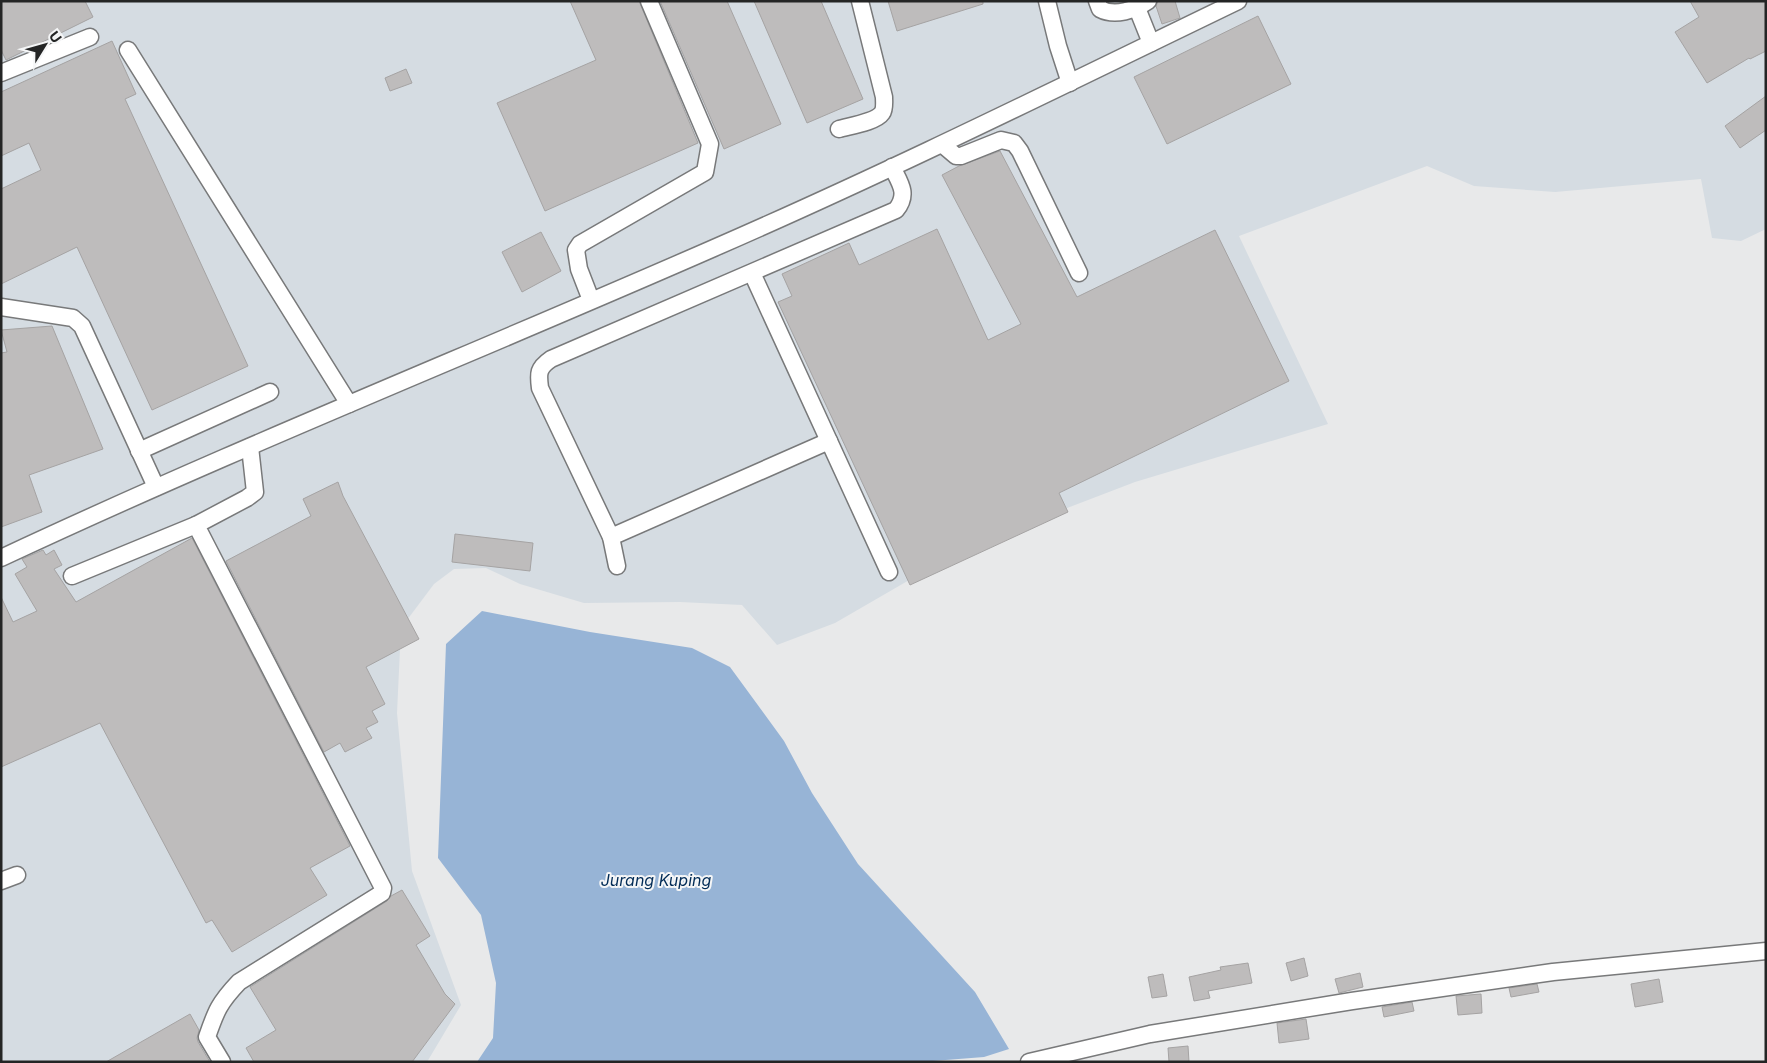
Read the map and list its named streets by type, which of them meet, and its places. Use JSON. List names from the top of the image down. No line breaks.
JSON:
{"water":["Jurang Kuping"],"north":"top right"}
